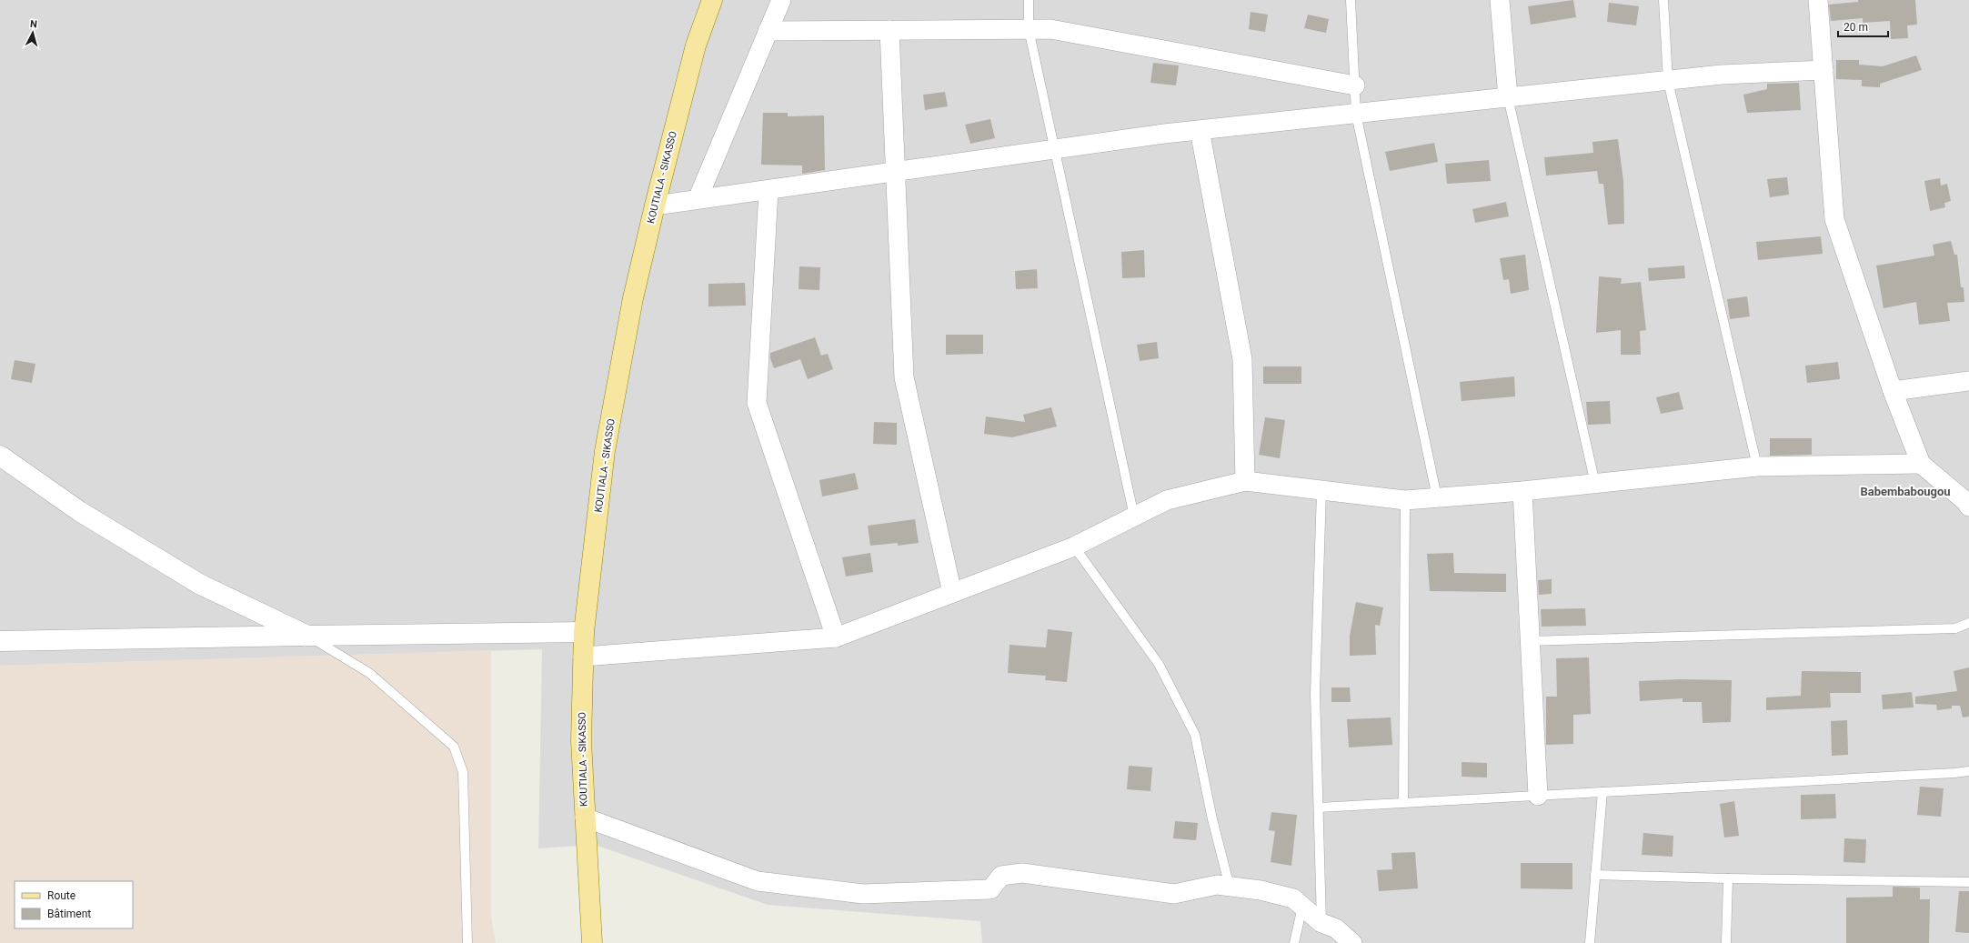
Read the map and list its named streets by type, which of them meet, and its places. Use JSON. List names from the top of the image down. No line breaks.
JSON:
{"streets":{"main road":["KOUTIALA - SIKASSO"]},"districts":["Babembabougou"],"legend":["Route","Bâtiment"],"scale_bar":"20 m","north":"top"}
